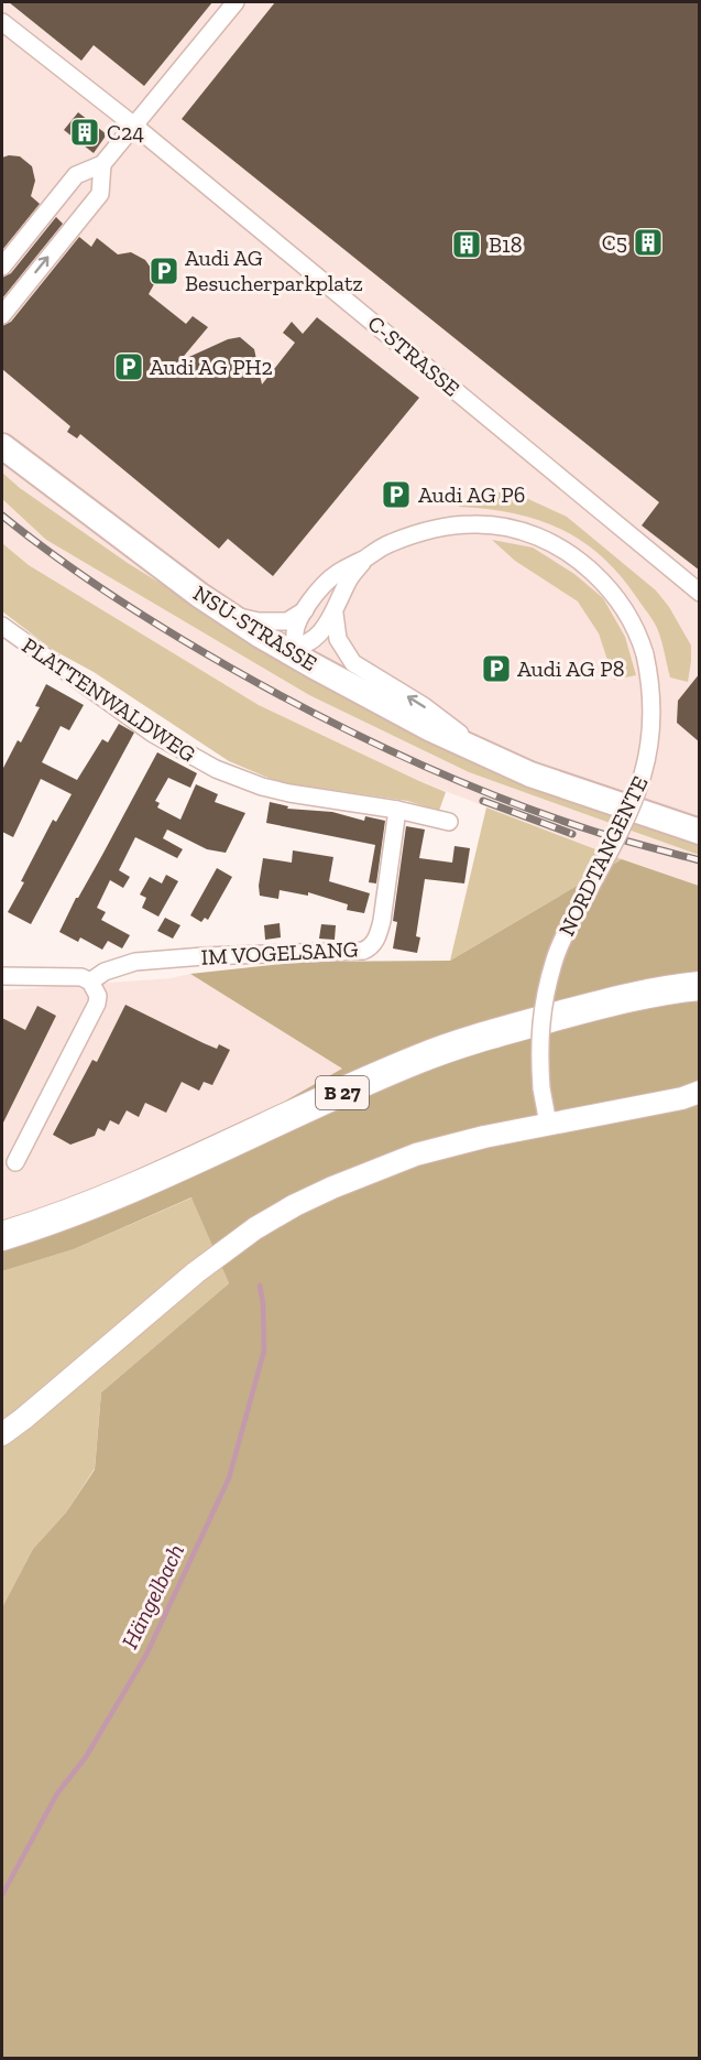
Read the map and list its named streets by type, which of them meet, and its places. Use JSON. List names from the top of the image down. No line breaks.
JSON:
{"streets":{"highway":["B 27"],"main road":["NSU-STRASSE"],"street":["C-STRASSE","PLATTENWALDWEG","NORDTANGENTE","IM VOGELSANG"]},"crossings":[["PLATTENWALDWEG","IM VOGELSANG"]],"water":["Hängelbach"],"places":{"building":["C24","C5","B18"],"parking":["Audi AG Besucherparkplatz","Audi AG PH2","Audi AG P6","Audi AG P8"]}}
